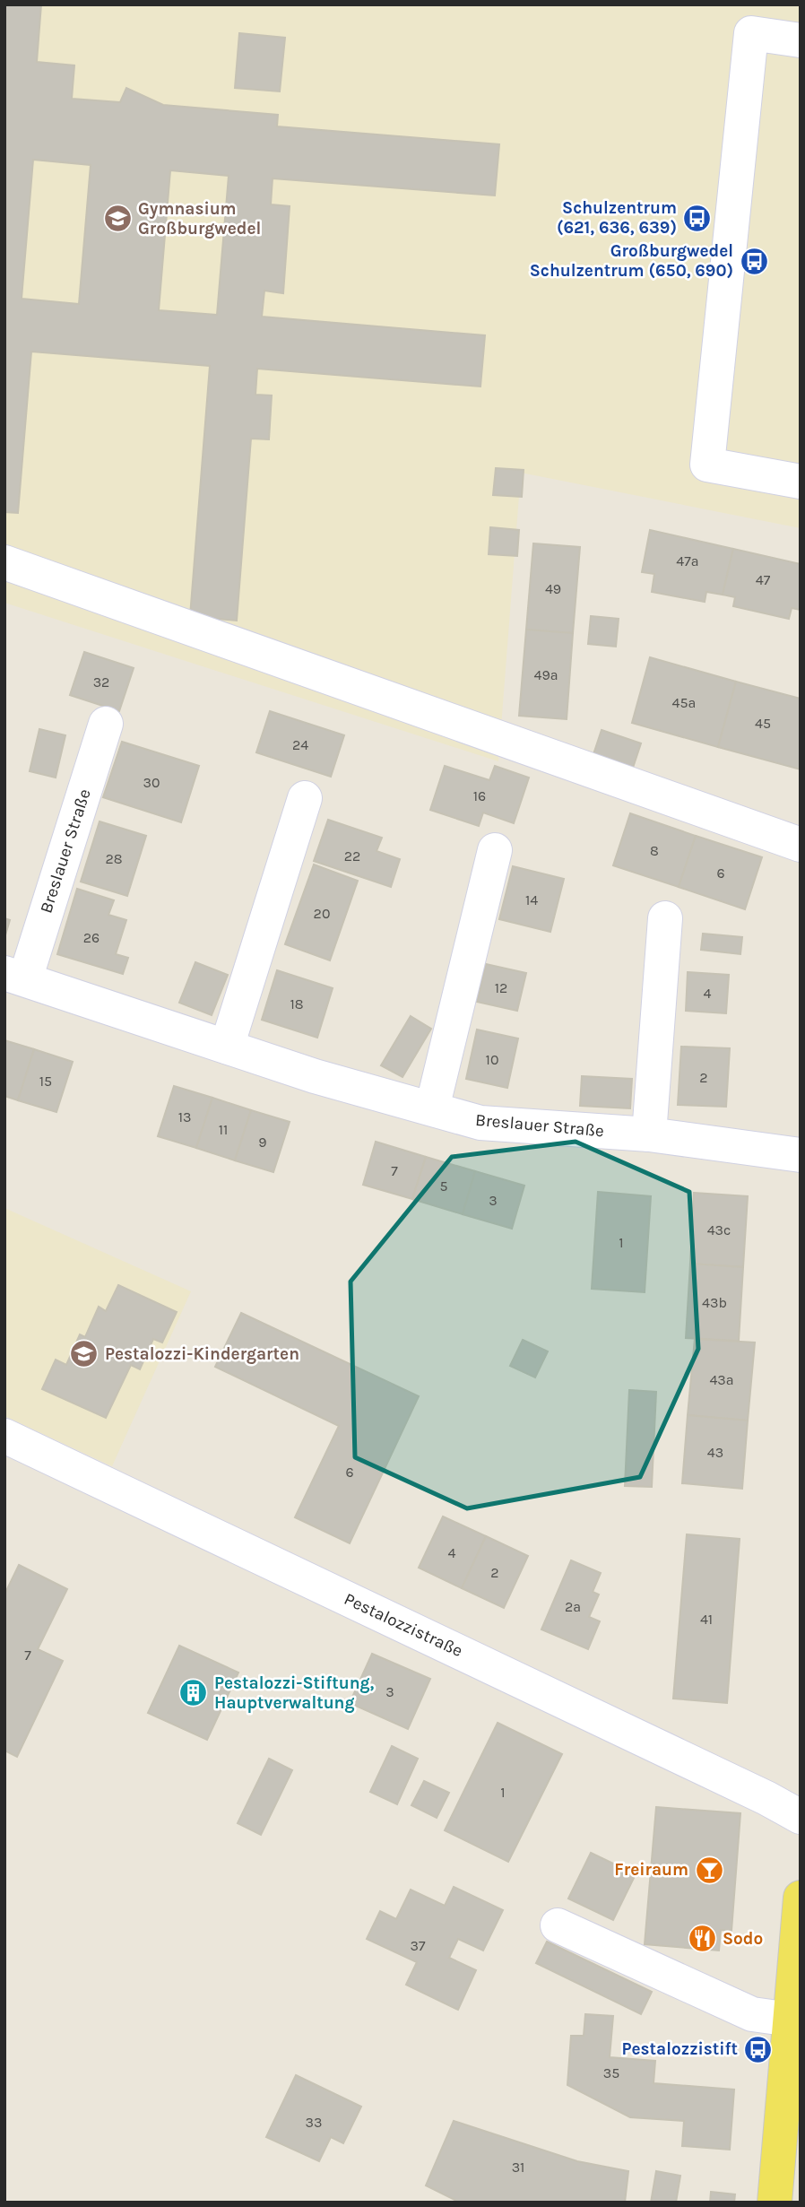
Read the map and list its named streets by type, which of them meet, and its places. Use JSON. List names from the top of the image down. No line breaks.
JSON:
{"streets":{"street":["Breslauer Straße","Pestalozzistraße"]},"places":{"bus stop":["Schulzentrum (621, 636, 639)","Großburgwedel Schulzentrum (650, 690)","Pestalozzistift"],"school or university":["Gymnasium Großburgwedel","Pestalozzi-Kindergarten"],"building":["Pestalozzi-Stiftung, Hauptverwaltung"],"bar":["Freiraum"],"restaurant":["Sodo"]},"house_numbers":["47a","47","49","49a","32","45a","45","24","30","16","8","22","28","6","14","20","26","12","4","18","10","2","15","13","11","9","7","5","3","43c","1","43b","43a","43","6","4","2","2a","41","7","3","1","37","35","33","31"]}
